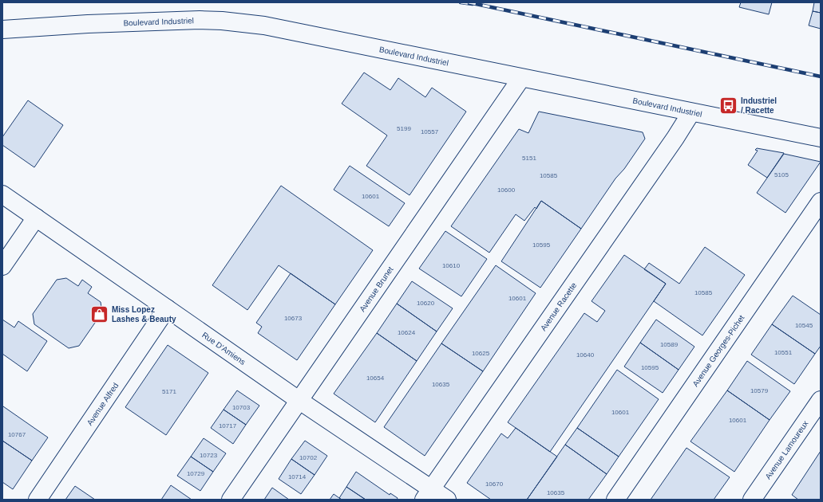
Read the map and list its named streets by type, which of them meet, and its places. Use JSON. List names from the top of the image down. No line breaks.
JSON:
{"streets":{"street":["Boulevard Industriel","Avenue Brunet","Avenue Racette","Rue D'Amiens","Avenue Georges-Pichet","Avenue Alfred","Avenue Lamoureux"]},"crossings":[["Boulevard Industriel","Avenue Brunet"],["Boulevard Industriel","Avenue Racette"],["Avenue Brunet","Rue D'Amiens"],["Avenue Racette","Rue D'Amiens"],["Rue D'Amiens","Avenue Alfred"]],"places":{"bus stop":["Industriel / Racette"],"shop":["Miss Lopez Lashes & Beauty"]},"house_numbers":["5199","10557","5151","5105","10585","10600","10601","10595","10610","10585","10601","10620","10673","10545","10624","10589","10551","10625","10640","10595","10654","10635","10579","5171","10703","10601","10601","10717","10767","10723","10702","10729","10714","10670","10635"]}
